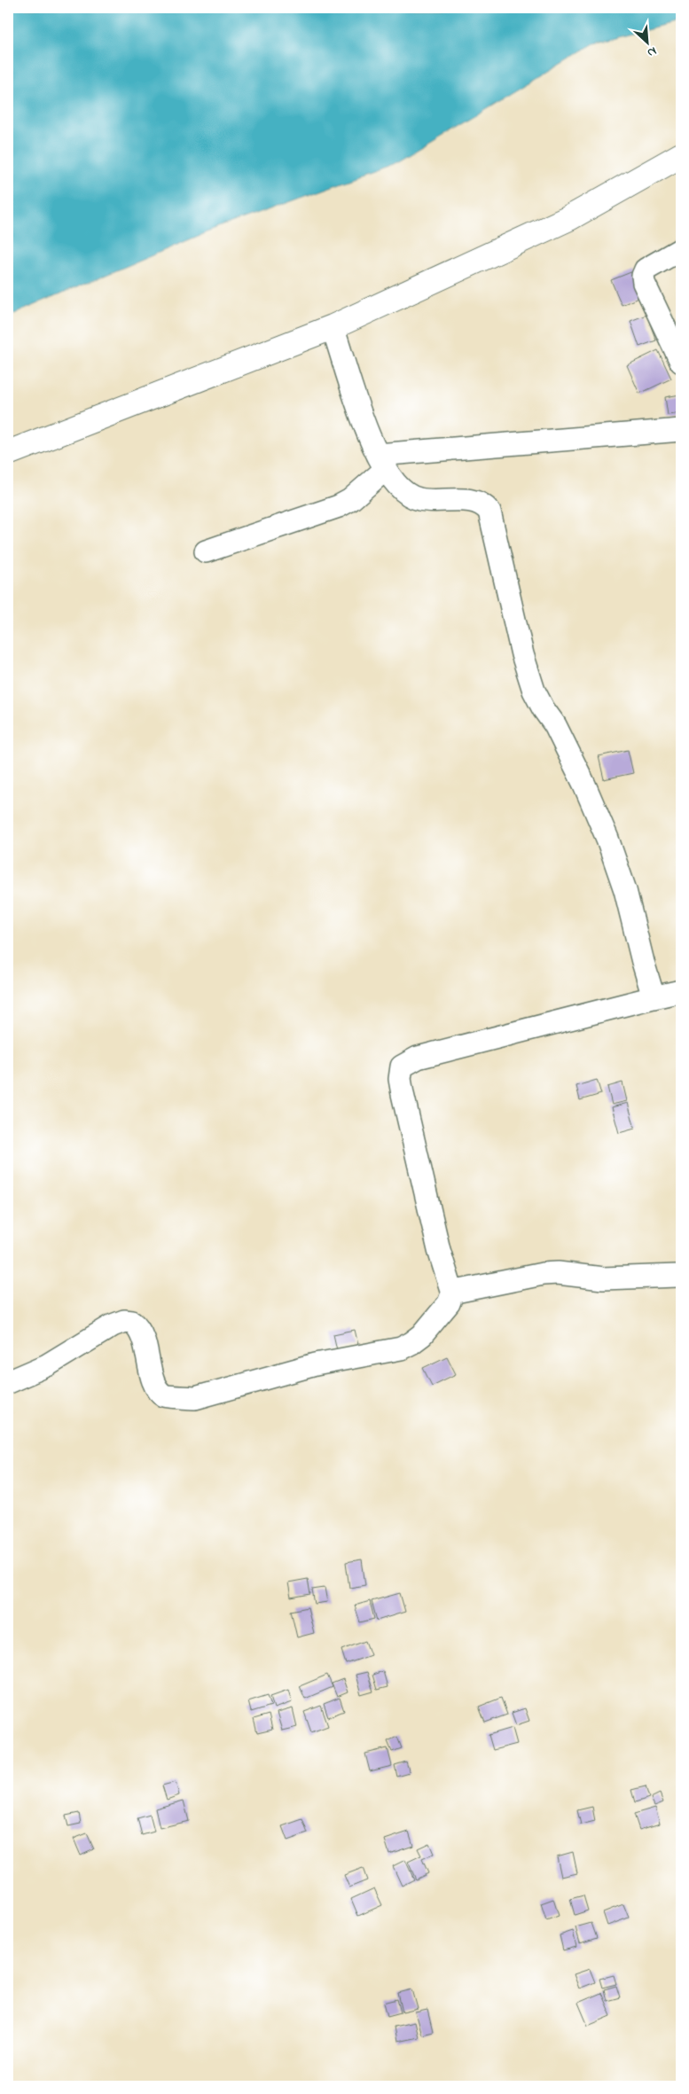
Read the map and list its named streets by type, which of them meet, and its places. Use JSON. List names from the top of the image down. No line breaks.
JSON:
{"north":"bottom right"}
